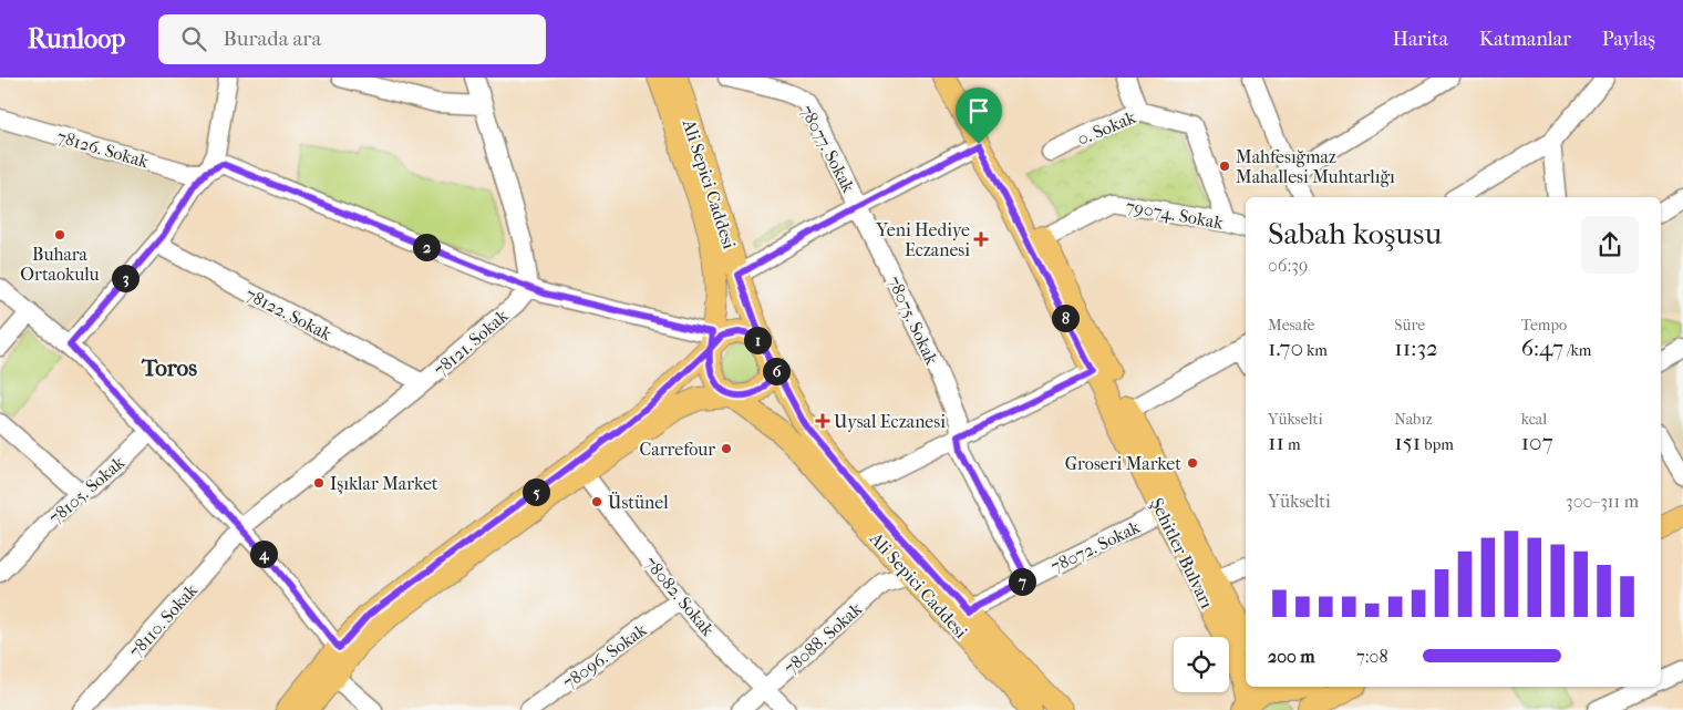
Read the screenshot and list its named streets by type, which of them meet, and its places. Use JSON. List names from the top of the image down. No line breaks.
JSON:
{"streets":{"main road":["Ali Sepici Caddesi","Şehitler Bulvarı"],"street":["0. Sokak","78126. Sokak","78077. Sokak","79074. Sokak","78122. Sokak","78075. Sokak","78121. Sokak","78105. Sokak","78072. Sokak","78082. Sokak","78110. Sokak","78088. Sokak","78096. Sokak"]},"crossings":[["0. Sokak","79074. Sokak"],["78126. Sokak","Ali Sepici Caddesi"],["78126. Sokak","78121. Sokak"],["78077. Sokak","78075. Sokak"],["Ali Sepici Caddesi","78072. Sokak"],["Ali Sepici Caddesi","78088. Sokak"],["79074. Sokak","Şehitler Bulvarı"],["78122. Sokak","78121. Sokak"],["78075. Sokak","78072. Sokak"],["78121. Sokak","78110. Sokak"],["78072. Sokak","Şehitler Bulvarı"],["78082. Sokak","78088. Sokak"],["78082. Sokak","78096. Sokak"]],"districts":["Toros"],"places":{"other":["Mahfesığmaz Mahallesi Muhtarlığı","Buhara Ortaokulu","Carrefour","Groseri Market","Işıklar Market","Üstünel"],"health":["Yeni Hediye Eczanesi","Uysal Eczanesi"]},"page":{"header":"Runloop","search":"Burada ara","nav":["Harita","Katmanlar","Paylaş"],"heading":["Sabah koşusu","06:39"],"pins":["2","3","8","1","6","5","4","7"],"stats":[["Mesafe","1.70 km"],["Süre","11:32"],["Tempo","6:47 /km"],["Yükselti","11 m"],["Nabız","151 bpm"],["kcal","107"]],"chart":["Yükselti","300–311 m"],"list":[{"name":"200 m","note":"7:08"}]}}
